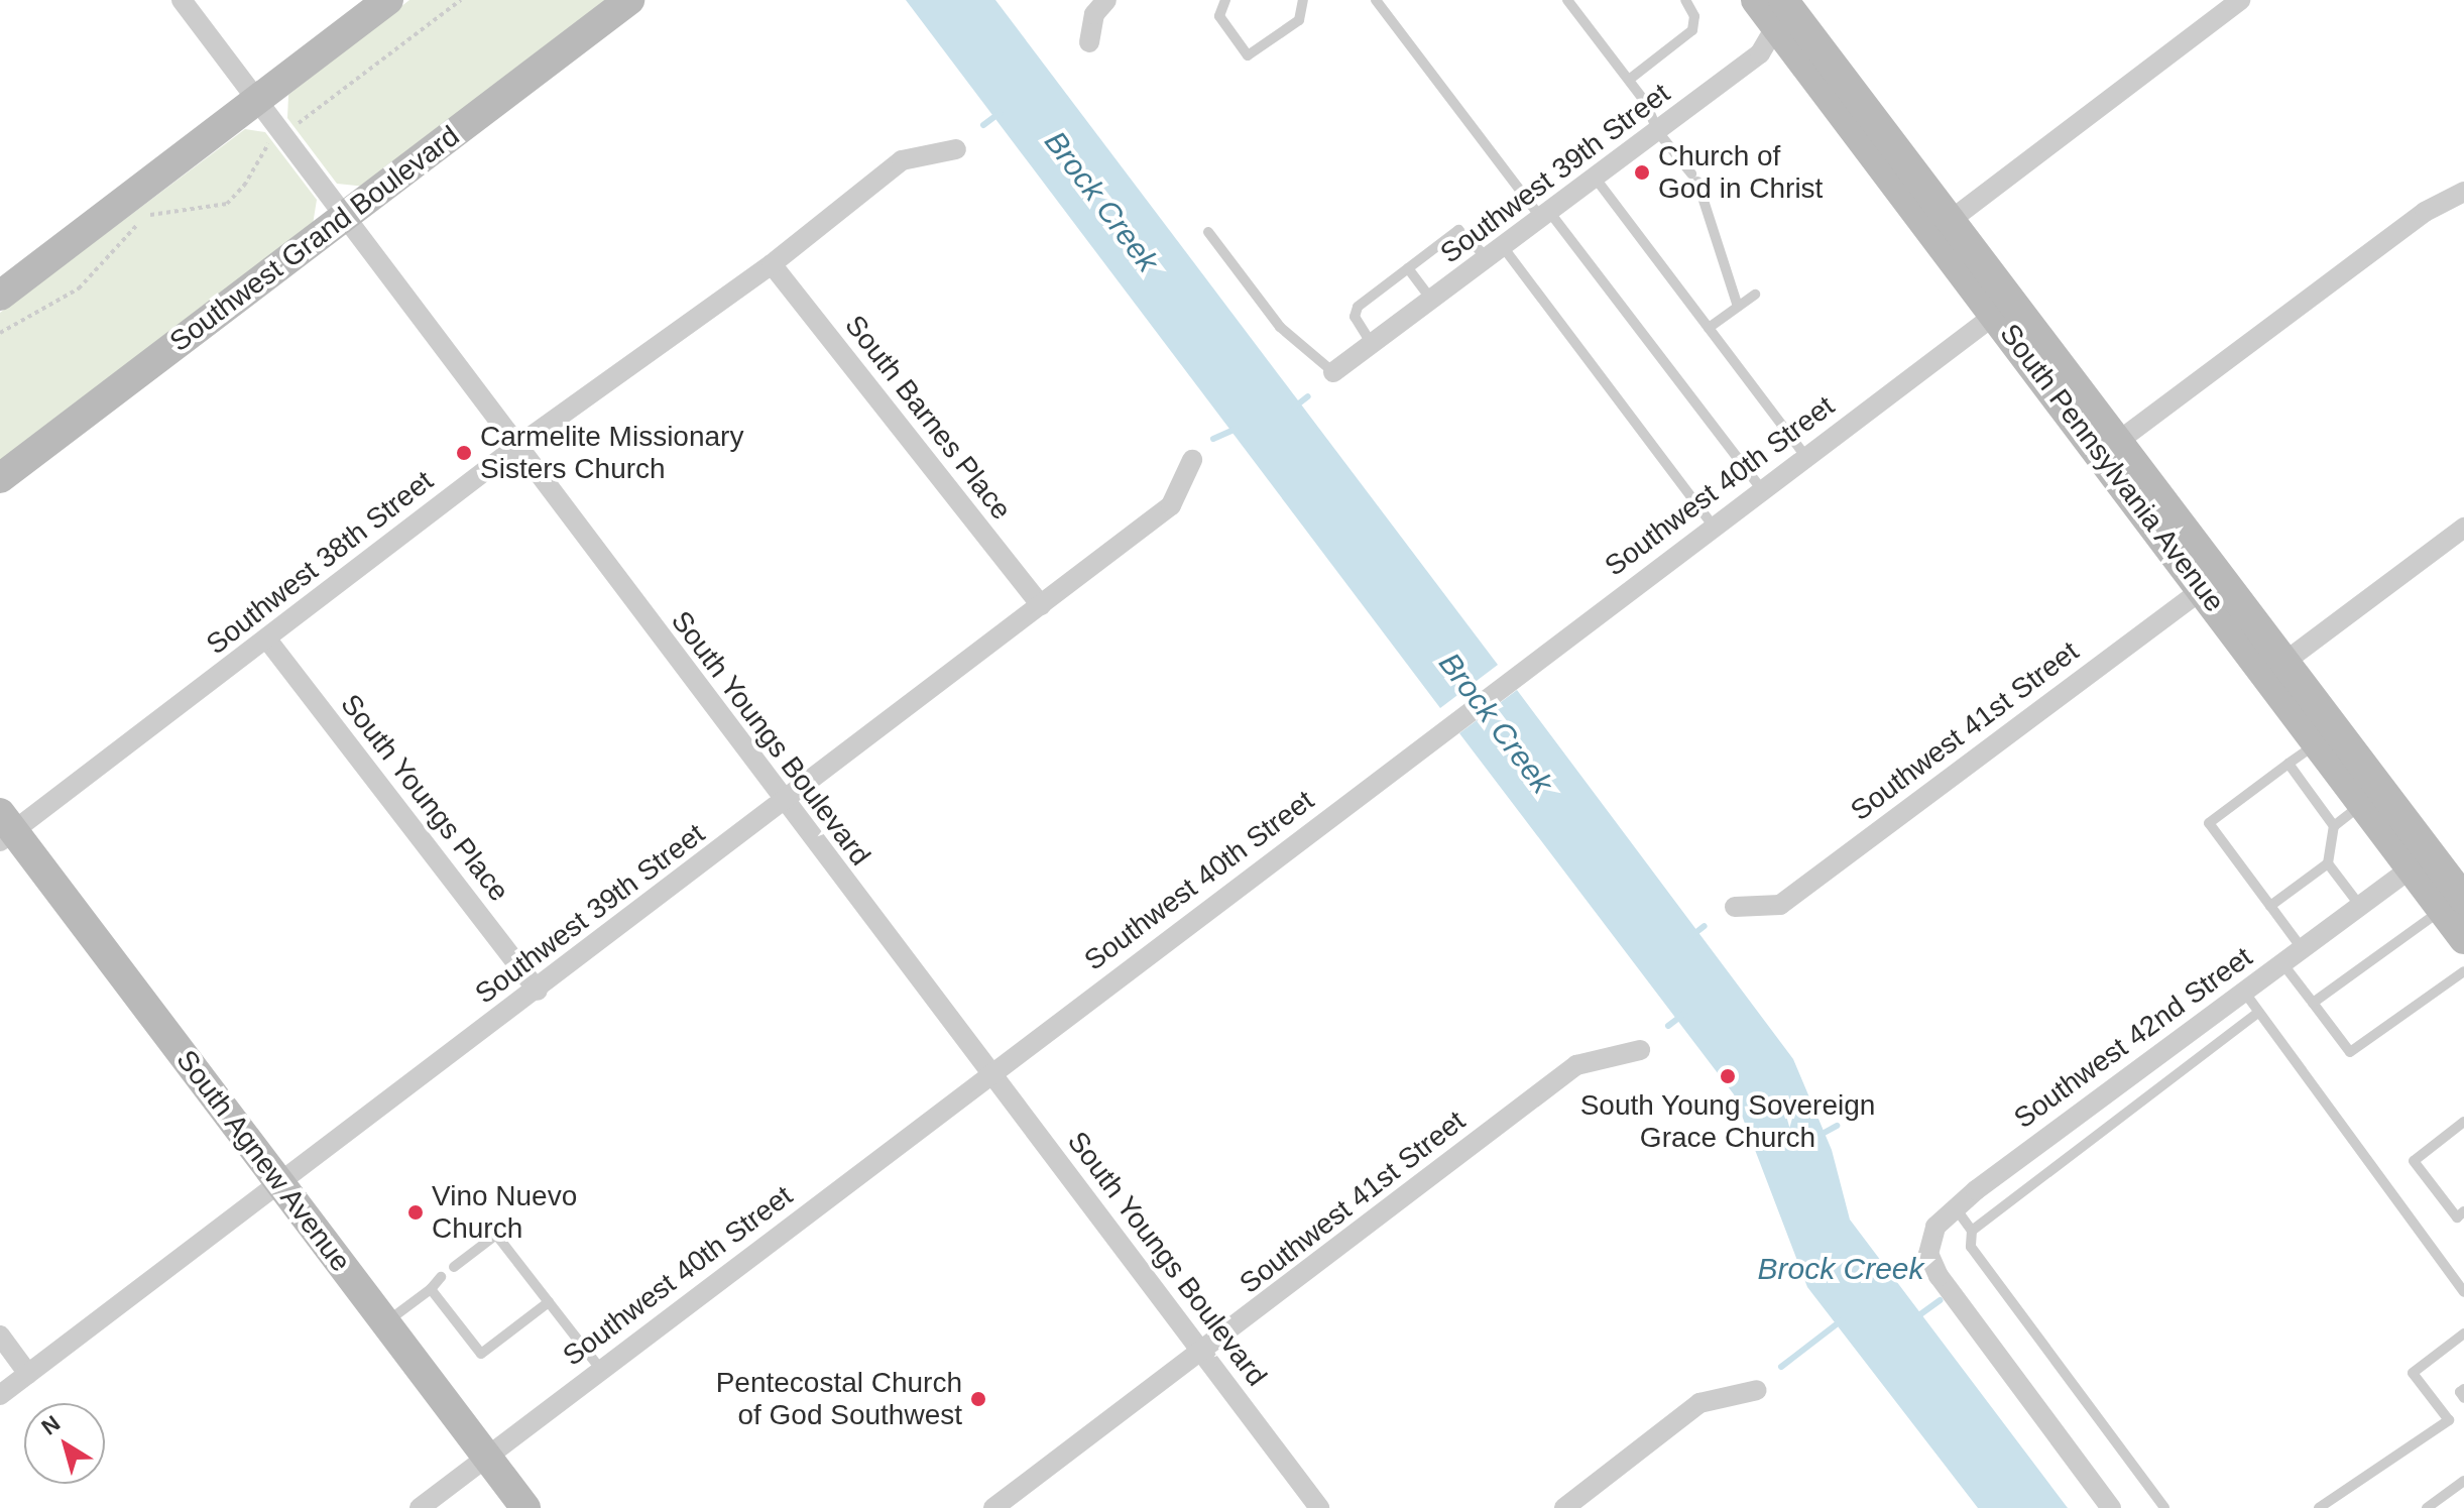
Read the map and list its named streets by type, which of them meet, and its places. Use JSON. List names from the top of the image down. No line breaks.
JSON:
{"streets":{"street":["Southwest 39th Street","Southwest Grand Boulevard","South Barnes Place","South Pennsylvania Avenue","Southwest 40th Street","Southwest 38th Street","Southwest 41st Street","South Youngs Boulevard","South Youngs Place","Southwest 42nd Street","South Agnew Avenue"]},"crossings":[["Southwest 39th Street","South Barnes Place"],["Southwest 39th Street","South Pennsylvania Avenue"],["Southwest 39th Street","South Youngs Boulevard"],["Southwest 39th Street","South Youngs Place"],["Southwest 39th Street","South Agnew Avenue"],["Southwest Grand Boulevard","South Youngs Boulevard"],["South Barnes Place","Southwest 38th Street"],["South Pennsylvania Avenue","Southwest 40th Street"],["South Pennsylvania Avenue","Southwest 41st Street"],["South Pennsylvania Avenue","Southwest 42nd Street"],["Southwest 40th Street","South Youngs Boulevard"],["Southwest 40th Street","South Agnew Avenue"],["Southwest 38th Street","South Youngs Boulevard"],["Southwest 38th Street","South Youngs Place"],["Southwest 38th Street","South Agnew Avenue"],["Southwest 41st Street","South Youngs Boulevard"]],"water":["Brock Creek"],"places":["Church of God in Christ","Carmelite Missionary Sisters Church","South Young Sovereign Grace Church","Vino Nuevo Church","Pentecostal Church of God Southwest"],"north":"top left"}
